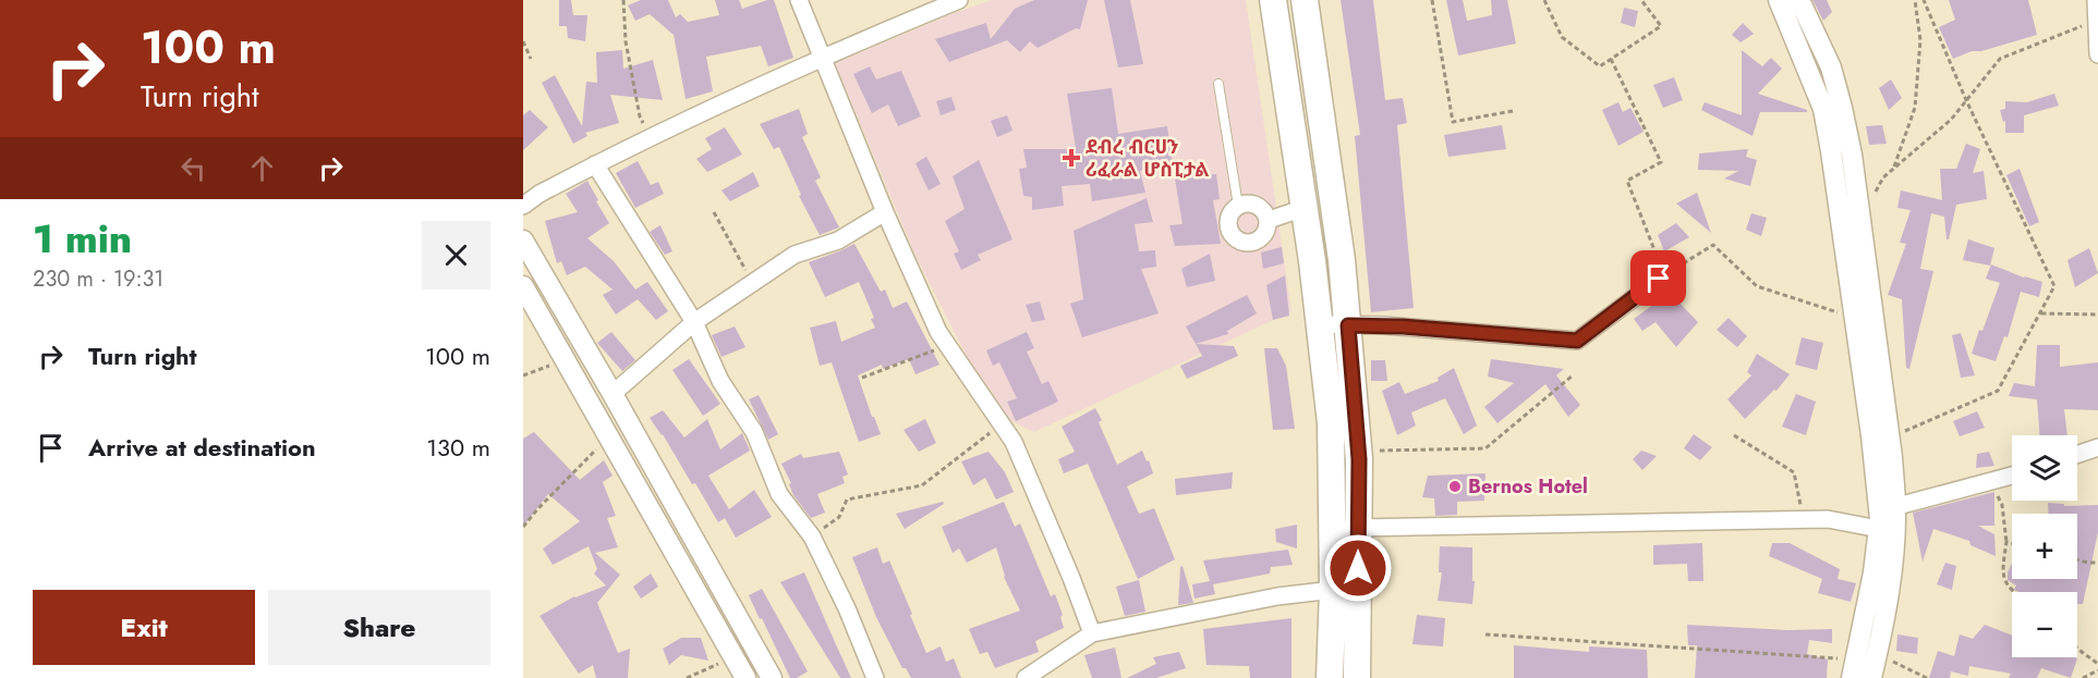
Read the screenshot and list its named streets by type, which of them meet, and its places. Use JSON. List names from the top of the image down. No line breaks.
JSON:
{"places":{"health":["ደብረ ብርሀን ሪፈራል ሆስፒታል"],"other":["Bernos Hotel"]},"page":{"turn":["100 m","Turn right"],"heading":["1 min","230 m · 19:31"],"list":[{"name":"Turn right","value":"100 m"},{"name":"Arrive at destination","value":"130 m"}],"map_buttons":["+","−"],"buttons":["Exit","Share"]}}
